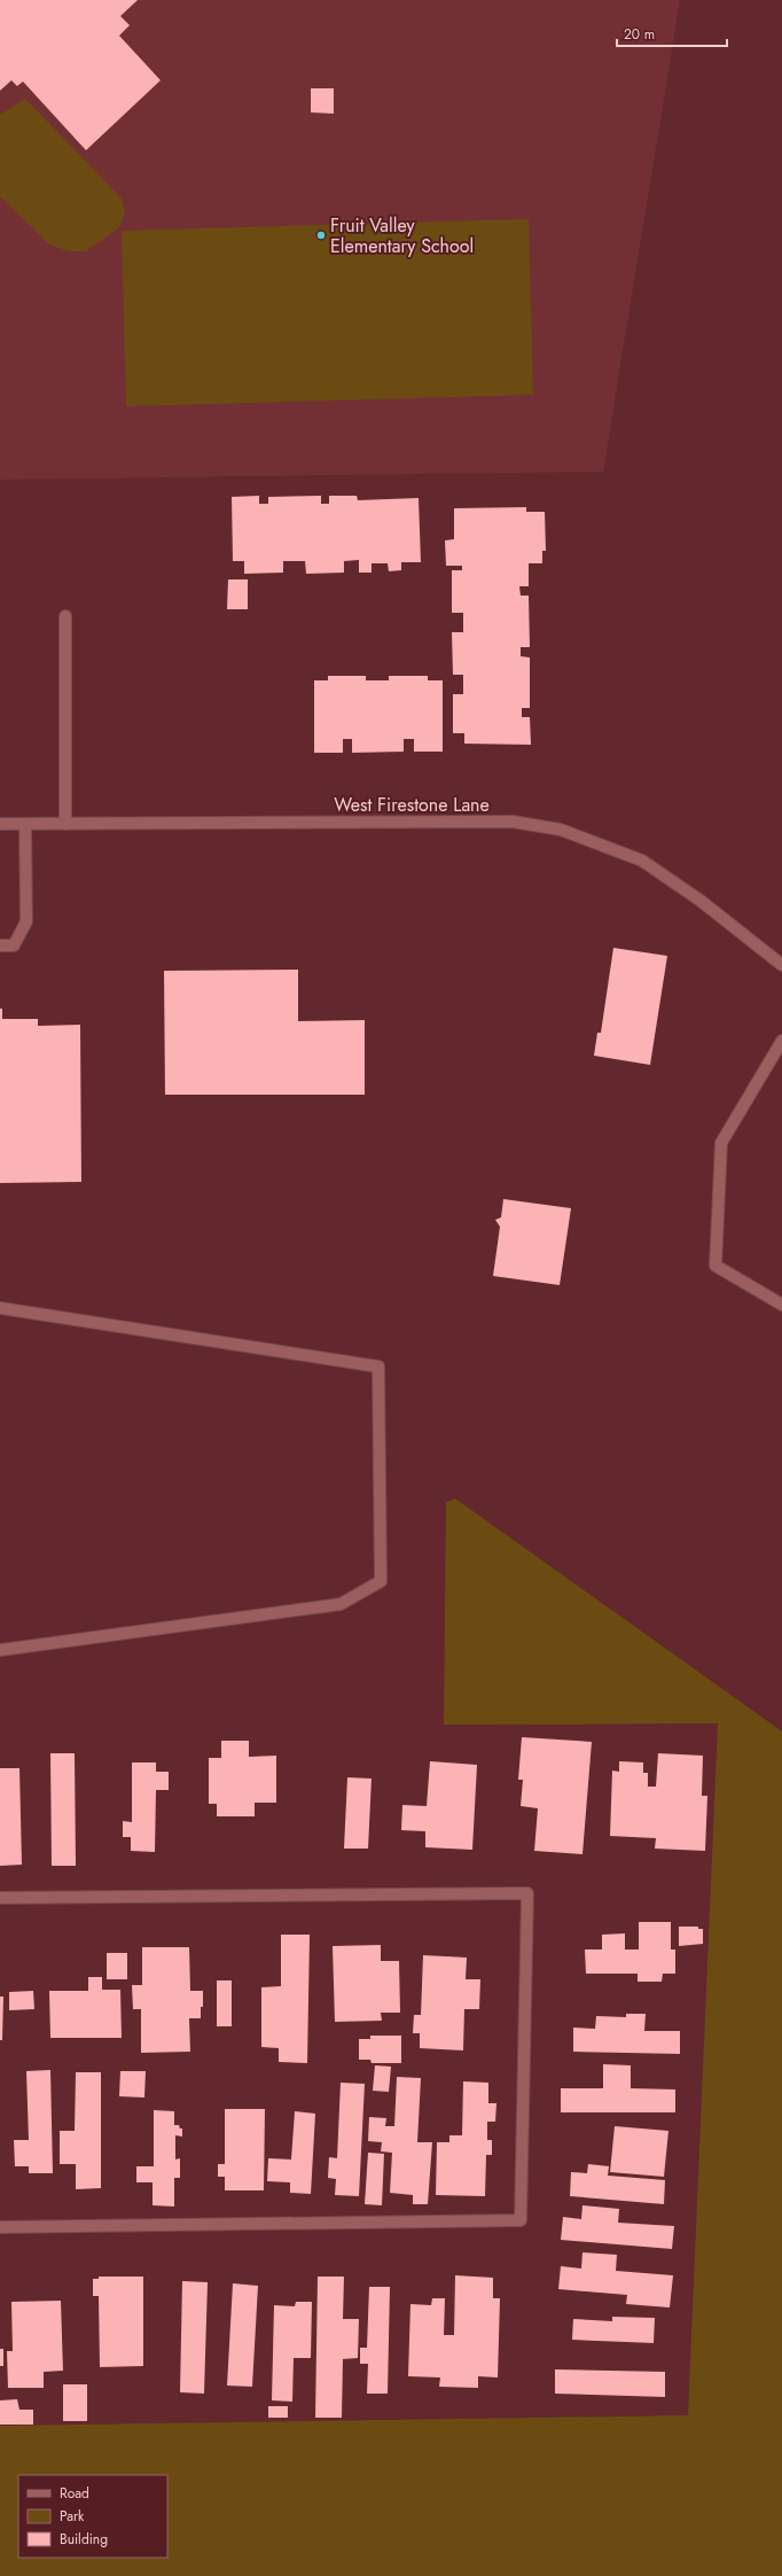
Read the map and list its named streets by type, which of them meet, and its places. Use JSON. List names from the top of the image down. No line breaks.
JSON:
{"streets":{"street":["West Firestone Lane"]},"places":["Fruit Valley Elementary School"],"legend":["Road","Park","Building"],"scale_bar":"20 m"}
